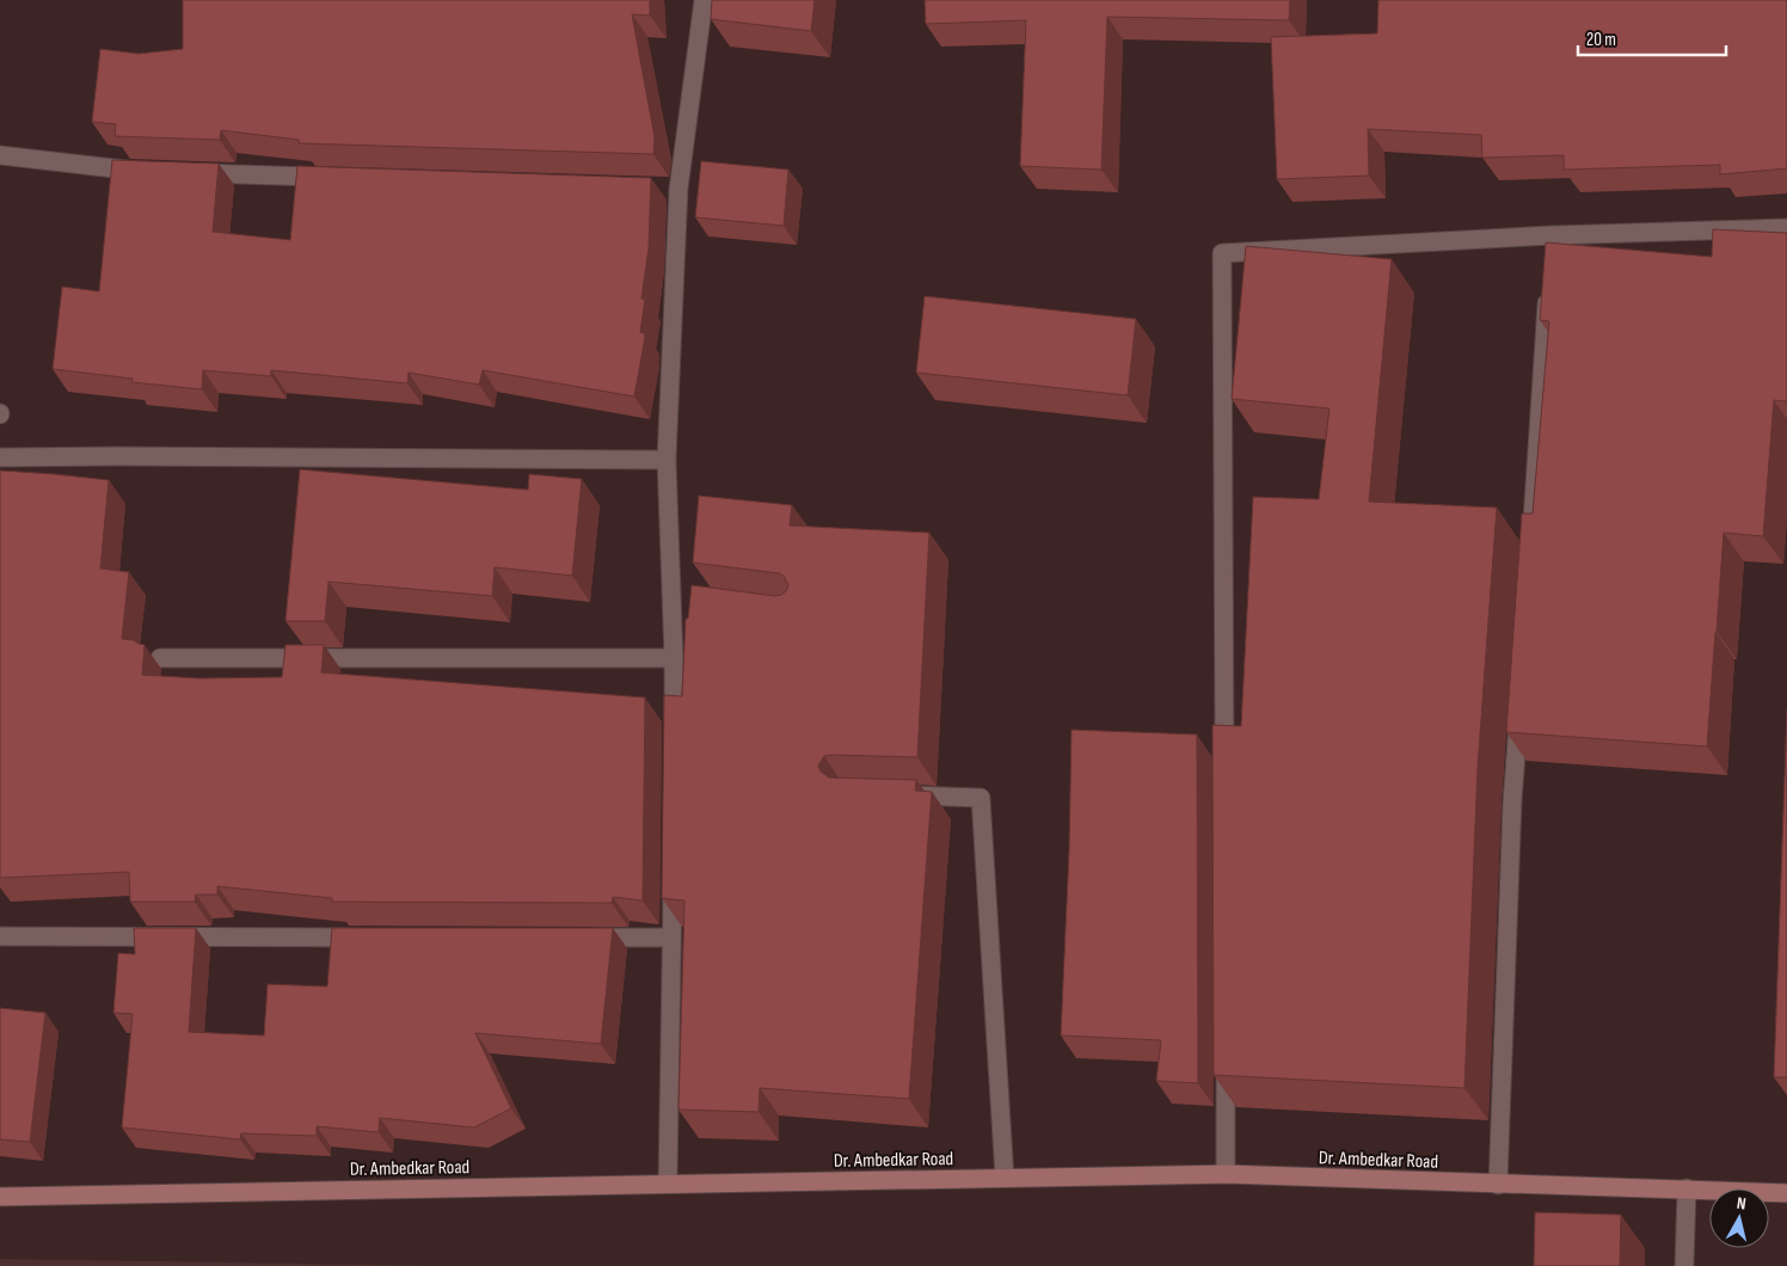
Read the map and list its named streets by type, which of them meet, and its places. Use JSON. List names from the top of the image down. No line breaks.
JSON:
{"streets":{"street":["Dr. Ambedkar Road"]},"scale_bar":"20 m","north":"top"}
